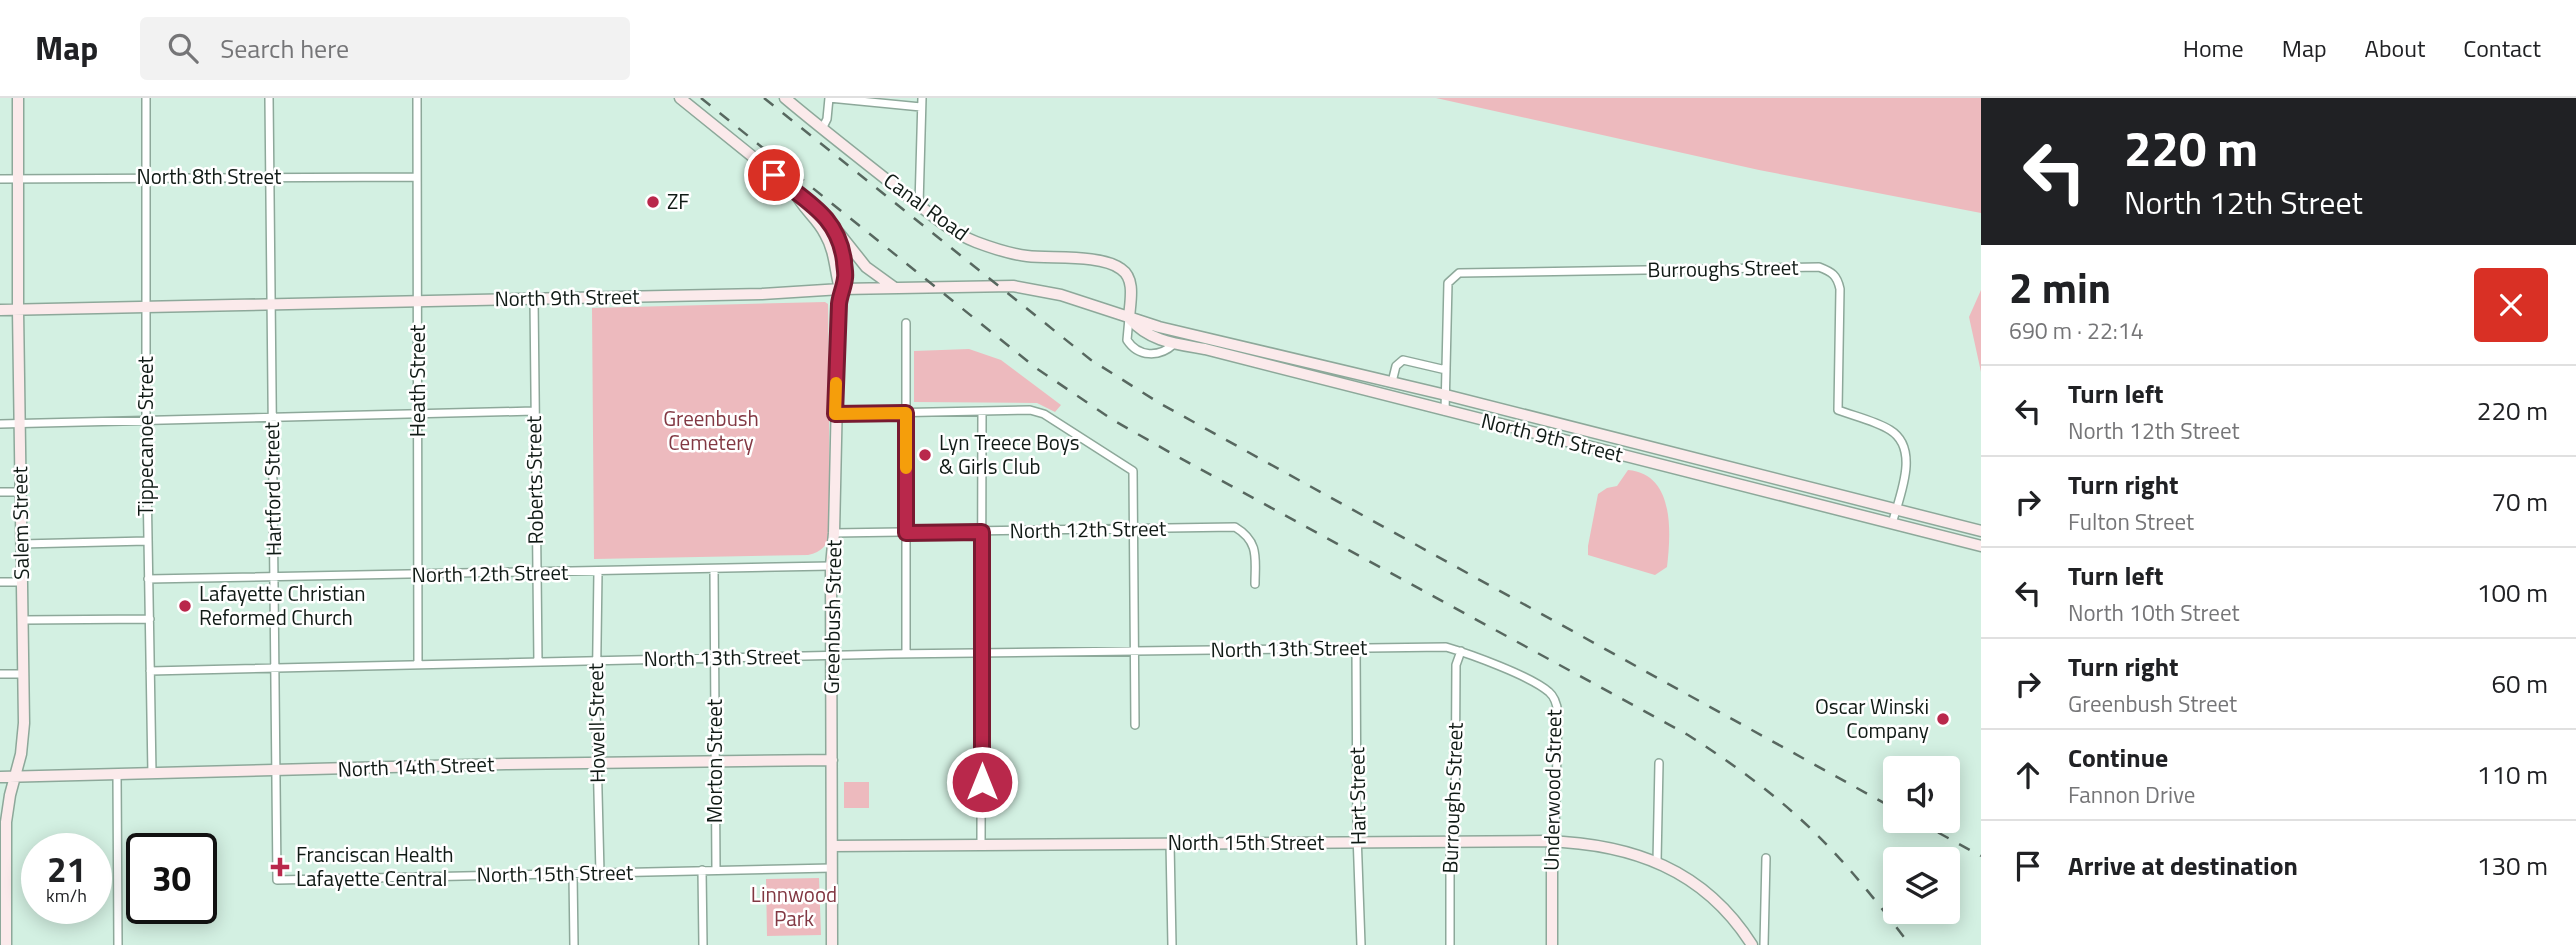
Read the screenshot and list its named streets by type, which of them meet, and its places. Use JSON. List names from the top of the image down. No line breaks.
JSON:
{"streets":{"main road":["Canal Road","North 9th Street","Salem Street","Greenbush Street","North 14th Street","Underwood Street","North 15th Street"],"street":["North 8th Street","Burroughs Street","Heath Street","Tippecanoe Street","Roberts Street","Hartford Street","North 12th Street","North 13th Street","Howell Street","Morton Street","Hart Street"]},"crossings":[["North 8th Street","Heath Street"],["North 8th Street","Tippecanoe Street"],["North 8th Street","Hartford Street"],["North 8th Street","Salem Street"],["Canal Road","North 9th Street"],["Burroughs Street","North 9th Street"],["Burroughs Street","North 13th Street"],["Burroughs Street","Underwood Street"],["Burroughs Street","North 15th Street"],["North 9th Street","Heath Street"],["North 9th Street","Tippecanoe Street"],["North 9th Street","Roberts Street"],["North 9th Street","Hartford Street"],["North 9th Street","Salem Street"],["North 9th Street","Greenbush Street"],["Heath Street","North 12th Street"],["Heath Street","North 13th Street"],["Tippecanoe Street","North 12th Street"],["Tippecanoe Street","North 13th Street"],["Tippecanoe Street","North 14th Street"],["Roberts Street","North 12th Street"],["Roberts Street","North 13th Street"],["Hartford Street","North 12th Street"],["Hartford Street","North 13th Street"],["Hartford Street","North 14th Street"],["Hartford Street","North 15th Street"],["Salem Street","North 14th Street"],["North 12th Street","Greenbush Street"],["North 12th Street","Howell Street"],["North 12th Street","Morton Street"],["Greenbush Street","North 13th Street"],["Greenbush Street","North 14th Street"],["Greenbush Street","North 15th Street"],["North 13th Street","Howell Street"],["North 13th Street","Morton Street"],["North 13th Street","Underwood Street"],["North 13th Street","Hart Street"],["Howell Street","North 14th Street"],["Howell Street","North 15th Street"],["Morton Street","North 14th Street"],["Morton Street","North 15th Street"],["Underwood Street","North 15th Street"],["Hart Street","North 15th Street"]],"parks":["Greenbush Cemetery","Linnwood Park"],"places":{"other":["ZF","Lyn Treece Boys & Girls Club","Lafayette Christian Reformed Church","Oscar Winski Company"],"health":["Franciscan Health Lafayette Central"]},"page":{"header":"Map","search":"Search here","nav":["Home","Map","About","Contact"],"turn":["220 m","North 12th Street"],"heading":["2 min","690 m · 22:14"],"list":[{"name":"Turn left","note":"North 12th Street","value":"220 m"},{"name":"Turn right","note":"Fulton Street","value":"70 m"},{"name":"Turn left","note":"North 10th Street","value":"100 m"},{"name":"Turn right","note":"Greenbush Street","value":"60 m"},{"name":"Continue","note":"Fannon Drive","value":"110 m"},{"name":"Arrive at destination","value":"130 m"}],"speed":"21 km/h","limit":"30"}}
